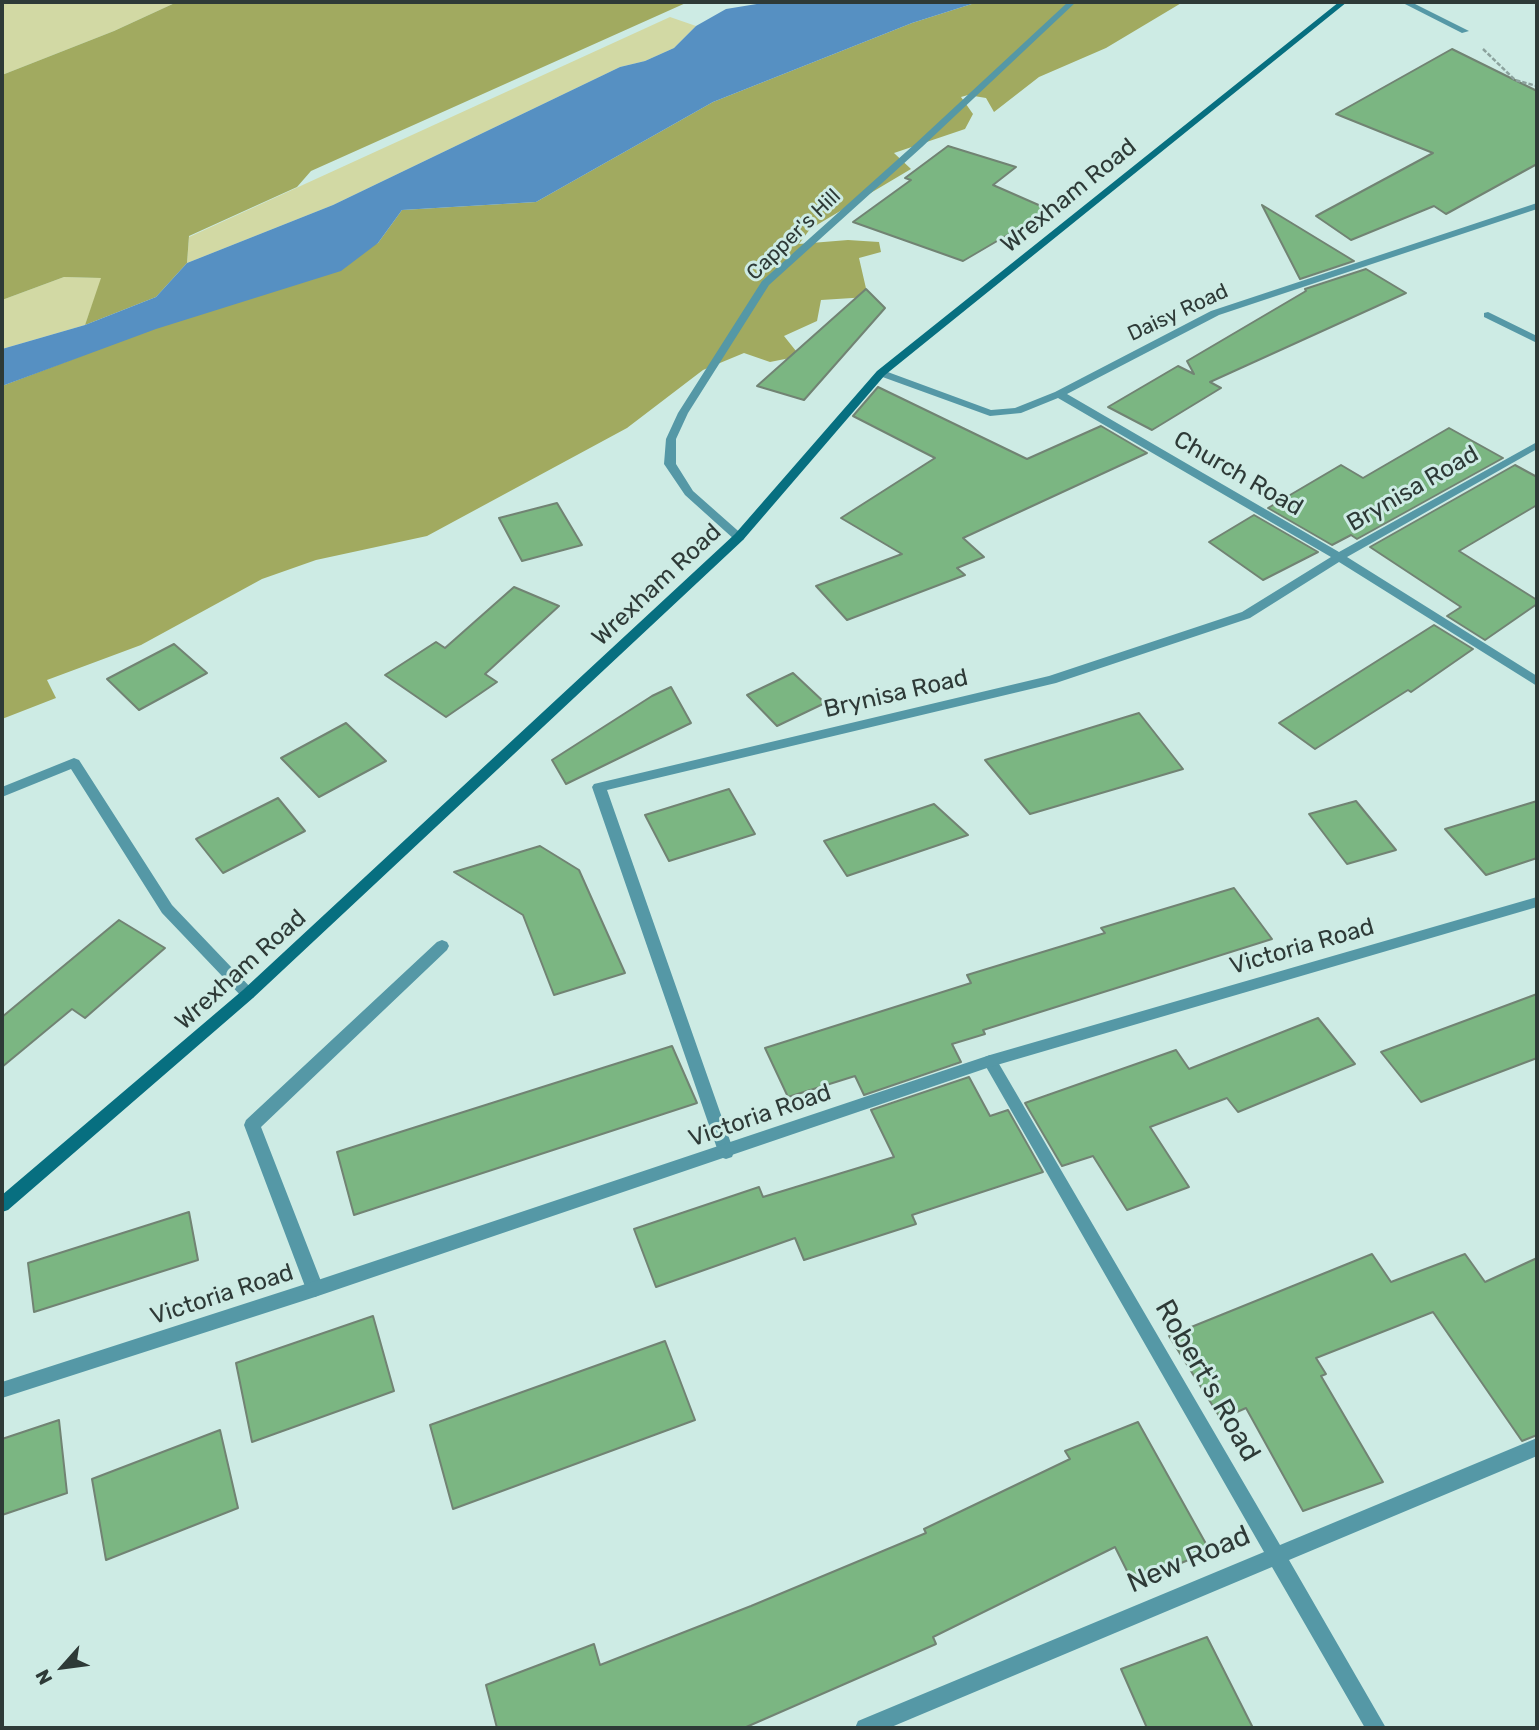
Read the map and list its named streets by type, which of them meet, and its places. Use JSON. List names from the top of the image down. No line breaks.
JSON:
{"streets":{"main road":["Wrexham Road"],"street":["Capper's Hill","Daisy Road","Church Road","Brynisa Road","Victoria Road","Robert's Road","New Road"]},"crossings":[["Wrexham Road","Capper's Hill"],["Wrexham Road","Daisy Road"],["Daisy Road","Church Road"],["Church Road","Brynisa Road"],["Brynisa Road","Victoria Road"],["Victoria Road","Robert's Road"],["Robert's Road","New Road"]],"north":"bottom left"}
